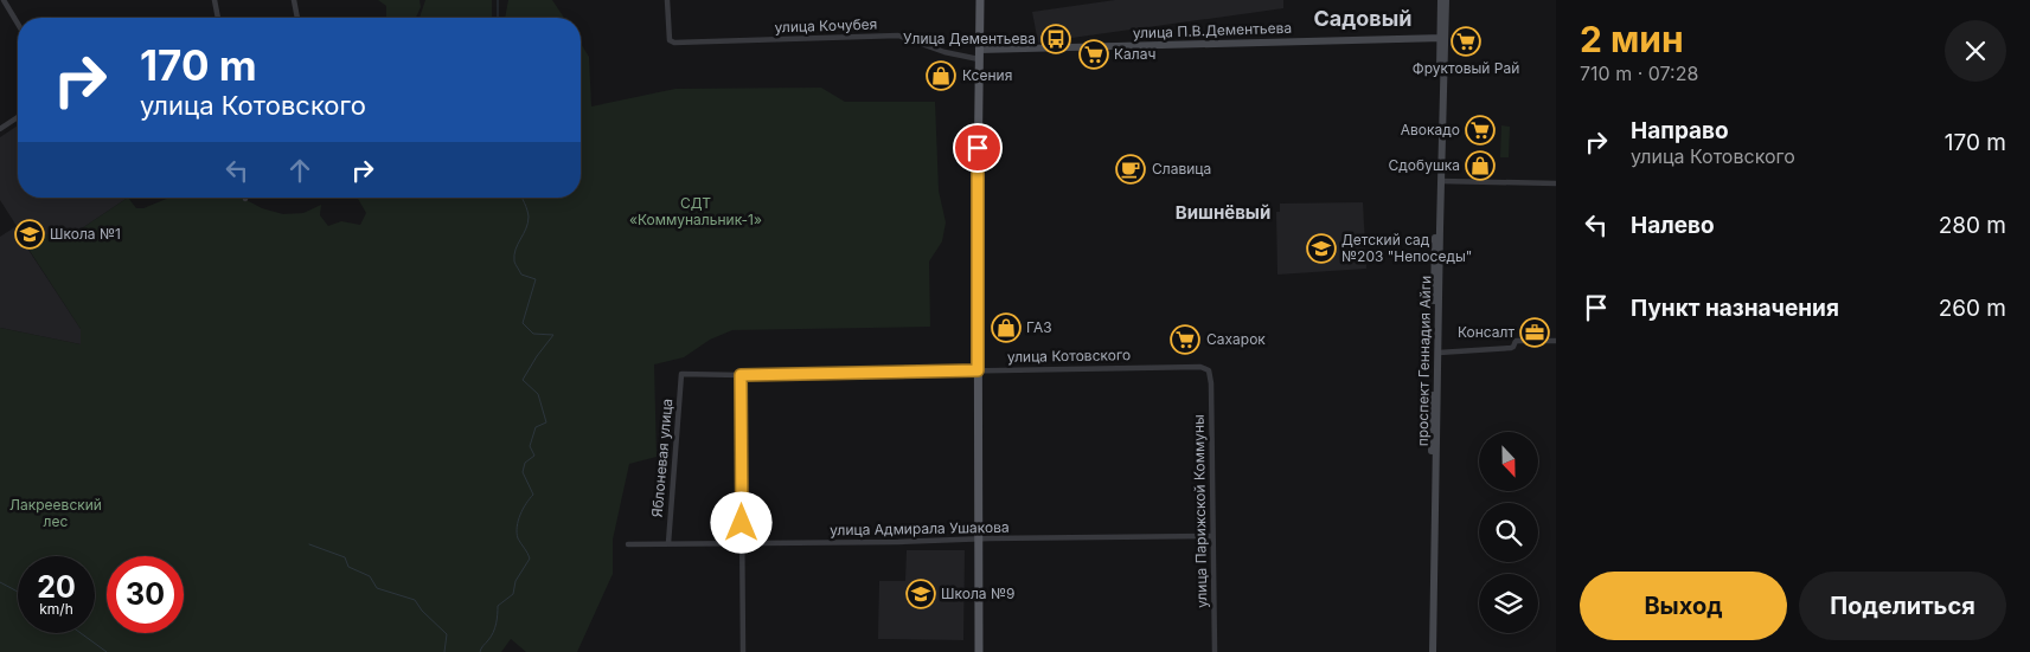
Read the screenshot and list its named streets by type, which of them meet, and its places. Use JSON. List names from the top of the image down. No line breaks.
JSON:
{"streets":{"main road":["улица П.В.Дементьева","проспект Геннадия Айги"],"street":["улица Кочубея","улица Котовского","Яблоневая улица","улица Парижской Коммуны","улица Адмирала Ушакова"]},"crossings":[["улица П.В.Дементьева","проспект Геннадия Айги"],["улица Котовского","Яблоневая улица"],["улица Котовского","улица Парижской Коммуны"],["Яблоневая улица","улица Адмирала Ушакова"],["улица Парижской Коммуны","улица Адмирала Ушакова"]],"districts":["Садовый","Вишнёвый"],"parks":["СДТ «Коммунальник-1»","Лакреевский лес"],"places":{"bus stop":["Улица Дементьева"],"supermarket":["Фруктовый Рай","Калач","Авокадо","Сахарок"],"shop":["Ксения","Сдобушка","ГАЗ"],"cafe":["Славица"],"school or university":["Школа №1","Детский сад №203 \"Непоседы\"","Школа №9"],"office":["Консалт"]},"north":"bottom","page":{"heading":["2 мин","710 m · 07:28"],"turn":["170 m","улица Котовского"],"list":[{"name":"Направо","note":"улица Котовского","value":"170 m"},{"name":"Налево","value":"280 m"},{"name":"Пункт назначения","value":"260 m"}],"speed":"20 km/h","limit":"30","buttons":["Выход","Поделиться"]}}
